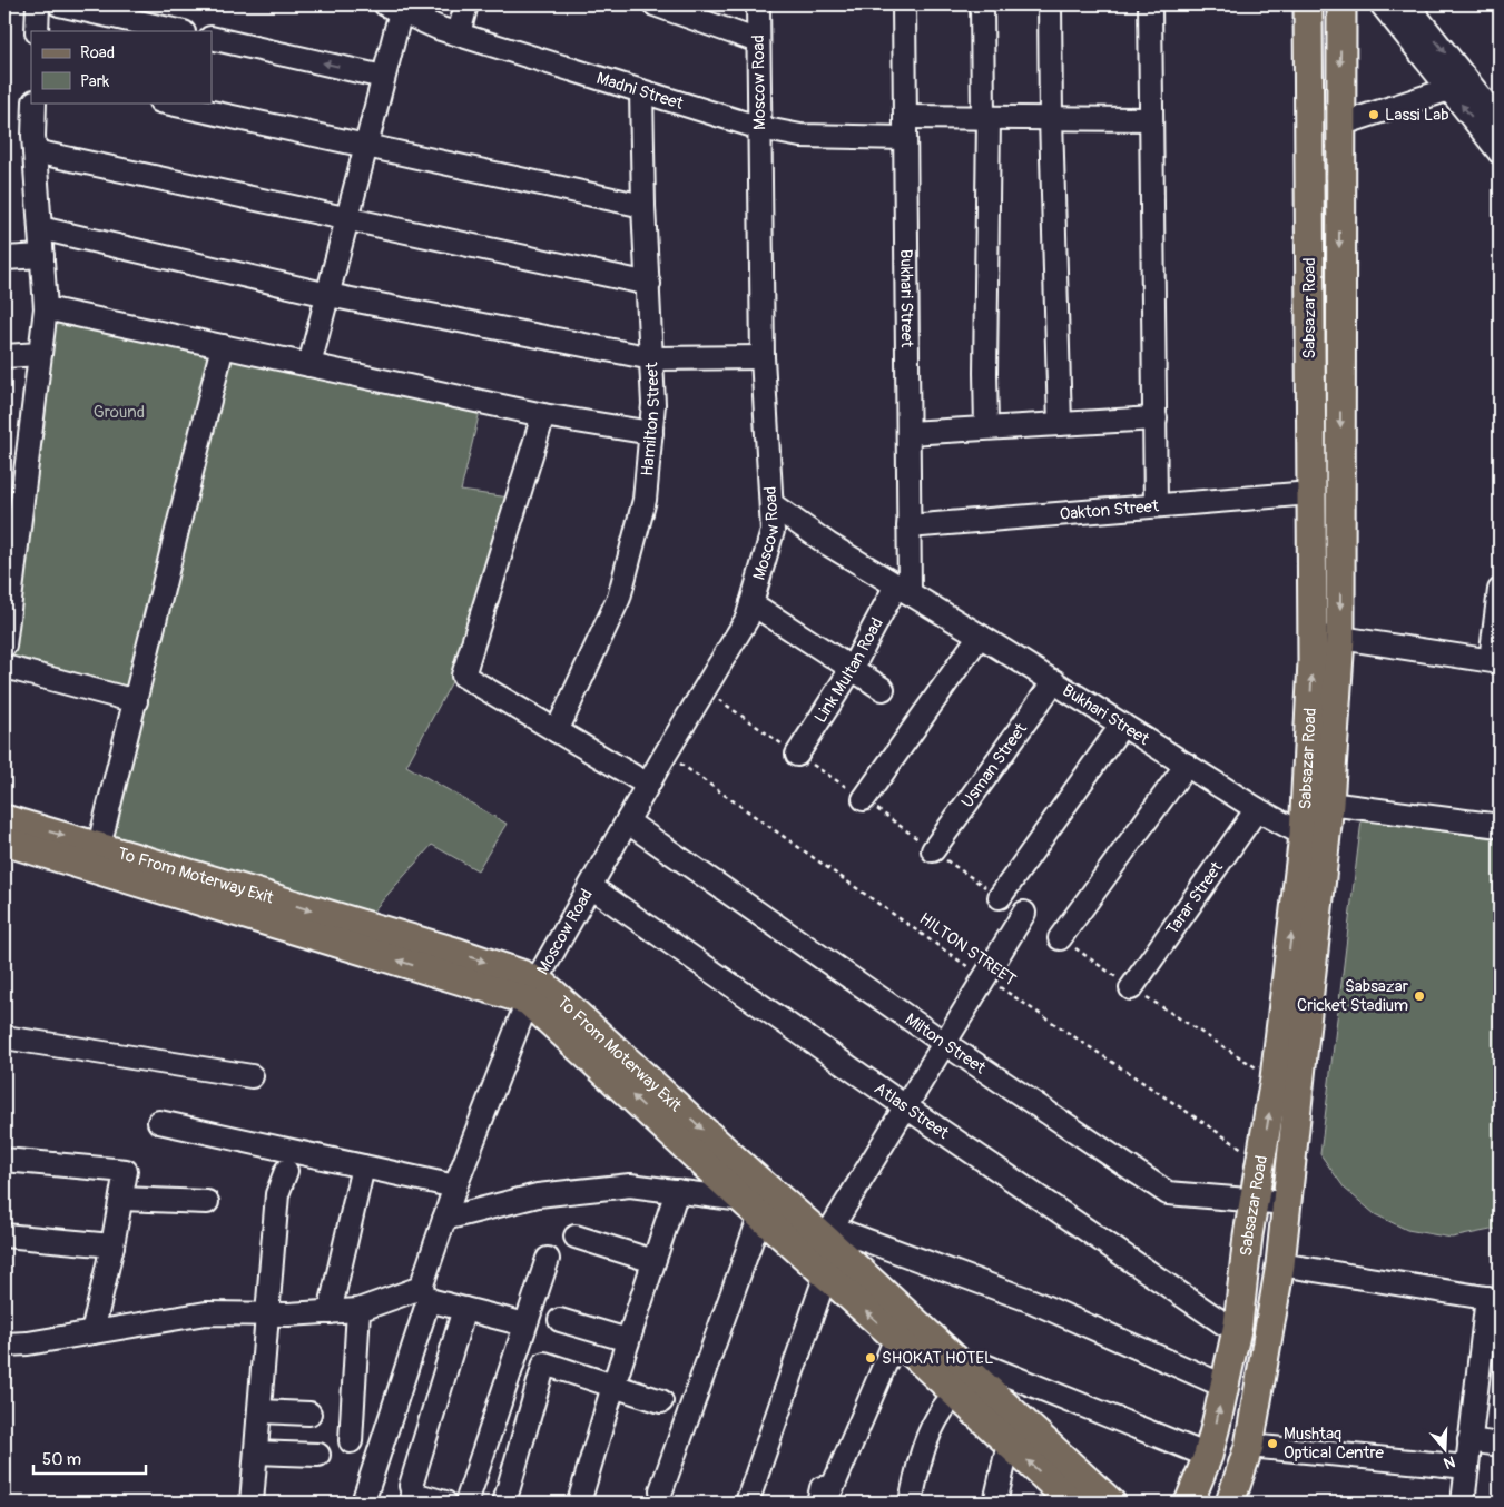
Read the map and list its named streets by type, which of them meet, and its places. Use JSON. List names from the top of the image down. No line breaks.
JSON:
{"streets":{"main road":["Sabsazar Road","To From Moterway Exit"],"street":["Moscow Road","Madni Street","Bukhari Street","Hamilton Street","Oakton Street","Link Multan Road","Usman Street","Tarar Street","Milton Street","Atlas Street"],"path":["HILTON STREET"]},"crossings":[["Moscow Road","Madni Street"],["Moscow Road","Bukhari Street"],["Moscow Road","To From Moterway Exit"],["Moscow Road","HILTON STREET"],["Moscow Road","Milton Street"],["Moscow Road","Atlas Street"],["Madni Street","Bukhari Street"],["Madni Street","Hamilton Street"],["Bukhari Street","Sabsazar Road"],["Bukhari Street","Oakton Street"],["Bukhari Street","Link Multan Road"],["Bukhari Street","Usman Street"],["Bukhari Street","Tarar Street"],["Sabsazar Road","Oakton Street"],["Sabsazar Road","HILTON STREET"],["Sabsazar Road","Milton Street"],["Sabsazar Road","Atlas Street"]],"parks":["Ground"],"places":["Lassi Lab","Sabsazar Cricket Stadium","SHOKAT HOTEL","Mushtaq Optical Centre"],"legend":["Road","Park"],"scale_bar":"50 m","north":"bottom"}
